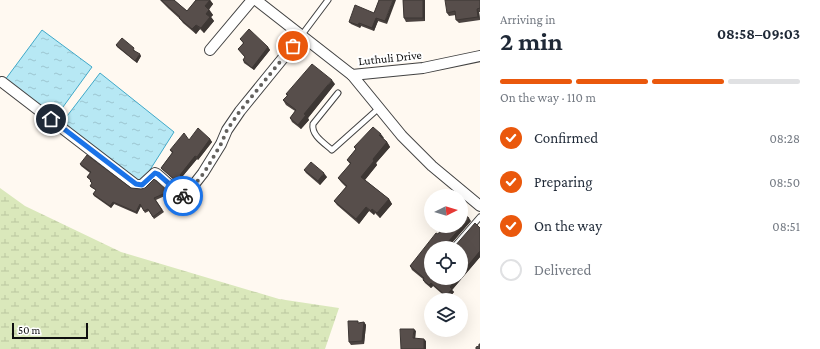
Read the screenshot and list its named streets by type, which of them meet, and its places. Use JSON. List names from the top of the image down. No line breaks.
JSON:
{"streets":{"street":["Luthuli Drive"]},"scale_bar":"50 m","north":"right","page":{"heading":["2 min","Arriving in","08:58–09:03"],"bar":"On the way · 110 m","list":[["Confirmed","08:28"],["Preparing","08:50"],["On the way","08:51"],"Delivered"],"scale":"50 m"}}
